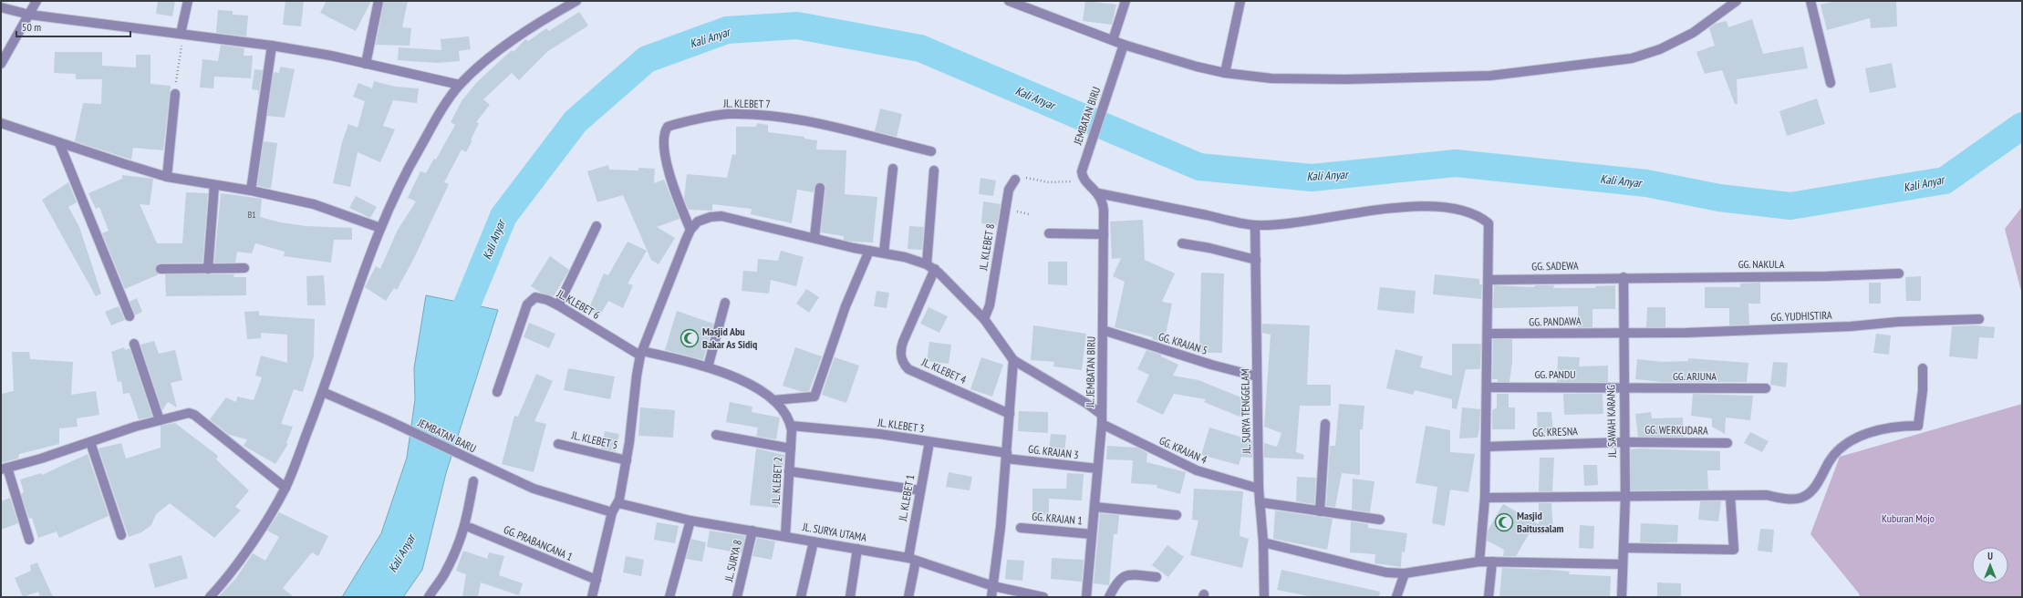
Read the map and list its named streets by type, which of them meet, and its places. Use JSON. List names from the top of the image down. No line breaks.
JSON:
{"streets":{"street":["JL. KLEBET 7","JEMBATAN BIRU","JL. KLEBET 8","GG. NAKULA","GG. SADEWA","JL. KLEBET 6","GG. YUDHISTIRA","GG. PANDAWA","GG. KRAJAN 5","JL. KLEBET 4","JL. JEMBATAN BIRU","GG. PANDU","GG. ARJUNA","JL. SURYA TENGGELAM","JL. SAWAH KARANG","JL. KLEBET 3","GG. WERKUDARA","GG. KRESNA","JEMBATAN BARU","JL. KLEBET 5","GG. KRAJAN 4","GG. KRAJAN 3","JL. KLEBET 2","JL. KLEBET 1","GG. KRAJAN 1","JL. SURYA UTAMA","GG. PRABANCANA 1","JL. SURYA 8"]},"crossings":[["JEMBATAN BIRU","JL. JEMBATAN BIRU"],["GG. NAKULA","GG. SADEWA"],["GG. NAKULA","JL. SAWAH KARANG"],["GG. SADEWA","JL. SAWAH KARANG"],["JL. KLEBET 6","JL. KLEBET 3"],["JL. KLEBET 6","JL. KLEBET 2"],["GG. YUDHISTIRA","GG. PANDAWA"],["GG. YUDHISTIRA","JL. SAWAH KARANG"],["GG. PANDAWA","JL. SAWAH KARANG"],["GG. KRAJAN 5","JL. JEMBATAN BIRU"],["GG. KRAJAN 5","JL. SURYA TENGGELAM"],["JL. JEMBATAN BIRU","GG. KRAJAN 4"],["JL. JEMBATAN BIRU","GG. KRAJAN 3"],["JL. JEMBATAN BIRU","GG. KRAJAN 1"],["GG. PANDU","GG. ARJUNA"],["GG. PANDU","JL. SAWAH KARANG"],["GG. ARJUNA","JL. SAWAH KARANG"],["JL. SURYA TENGGELAM","GG. KRAJAN 4"],["JL. SAWAH KARANG","GG. WERKUDARA"],["JL. SAWAH KARANG","GG. KRESNA"],["JL. KLEBET 3","GG. KRAJAN 3"],["JL. KLEBET 3","JL. KLEBET 2"],["JL. KLEBET 3","JL. KLEBET 1"],["GG. WERKUDARA","GG. KRESNA"],["JL. KLEBET 2","JL. SURYA UTAMA"],["JL. KLEBET 1","JL. SURYA UTAMA"],["JL. SURYA UTAMA","JL. SURYA 8"]],"water":["Kali Anyar"],"parks":["Kuburan Mojo"],"places":{"mosque":["Masjid Abu Bakar As Sidiq","Masjid Baitussalam"]},"house_numbers":["B1"],"scale_bar":"50 m","north":"top"}
